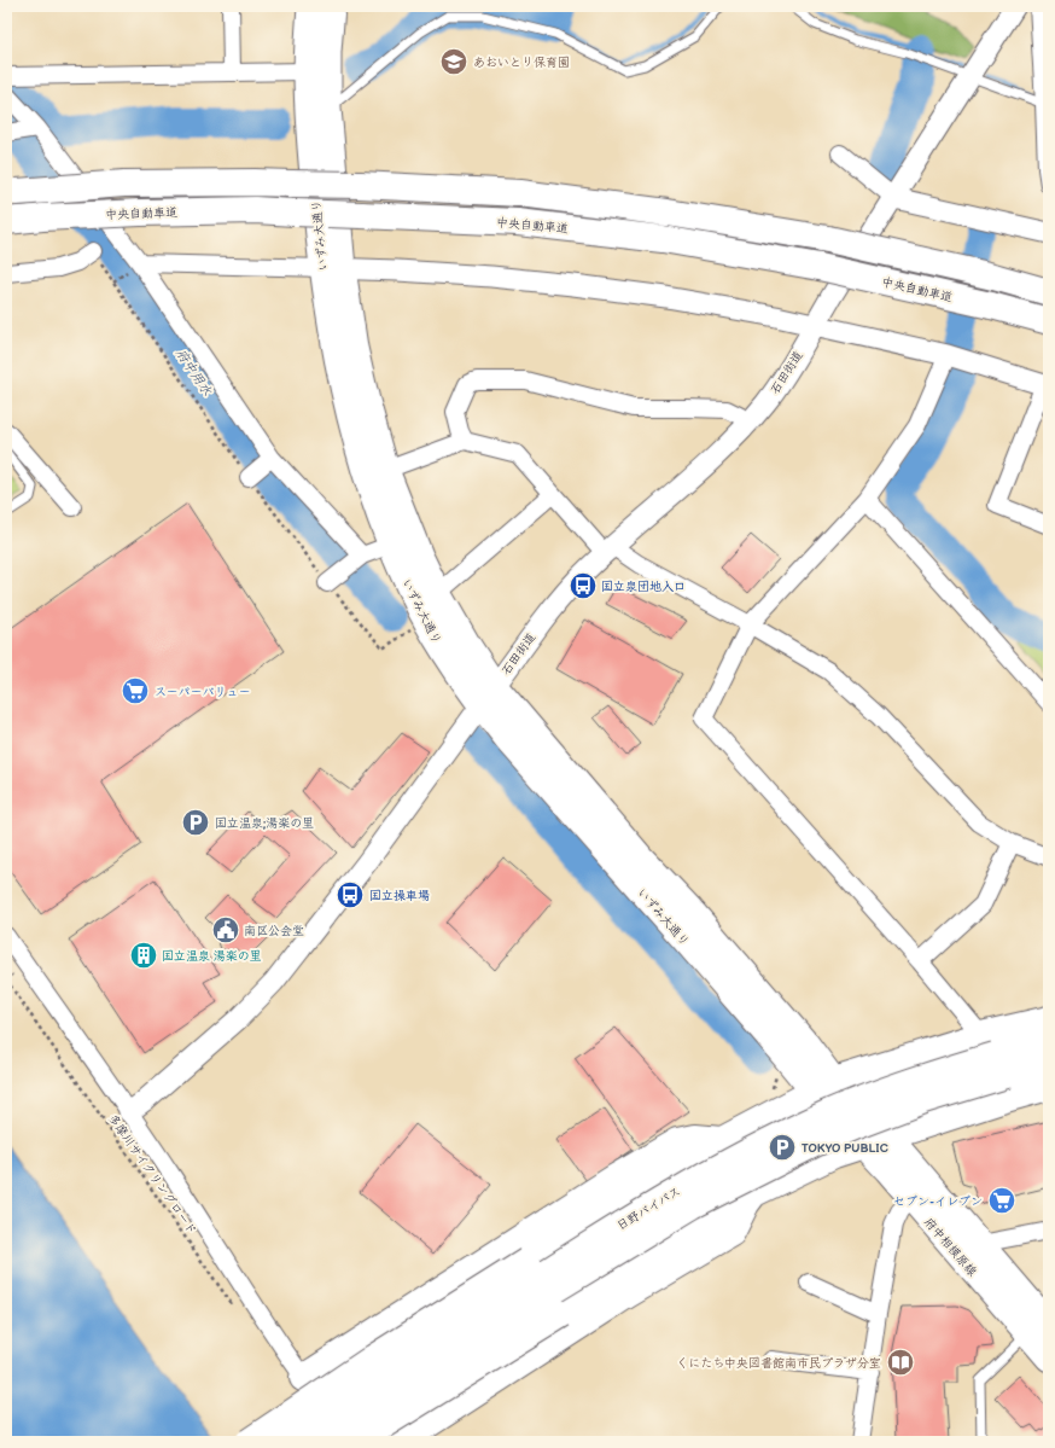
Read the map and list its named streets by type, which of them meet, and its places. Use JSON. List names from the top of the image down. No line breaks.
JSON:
{"streets":{"highway":["中央自動車道","日野バイパス"],"main road":["いずみ大通り","府中相模原線"],"street":["石田街道"],"path":["多摩川サイクリングロード"]},"crossings":[["いずみ大通り","石田街道"],["いずみ大通り","府中相模原線"]],"water":["府中用水"],"places":{"school or university":["あおいとり保育園"],"bus stop":["国立泉団地入口","国立操車場"],"supermarket":["スーパーバリュー","セブン-イレブン"],"parking":["国立温泉;湯楽の里","TOKYO PUBLIC"],"public building":["南区公会堂"],"building":["国立温泉 湯楽の里"],"library":["くにたち中央図書館南市民プラザ分室"]}}
